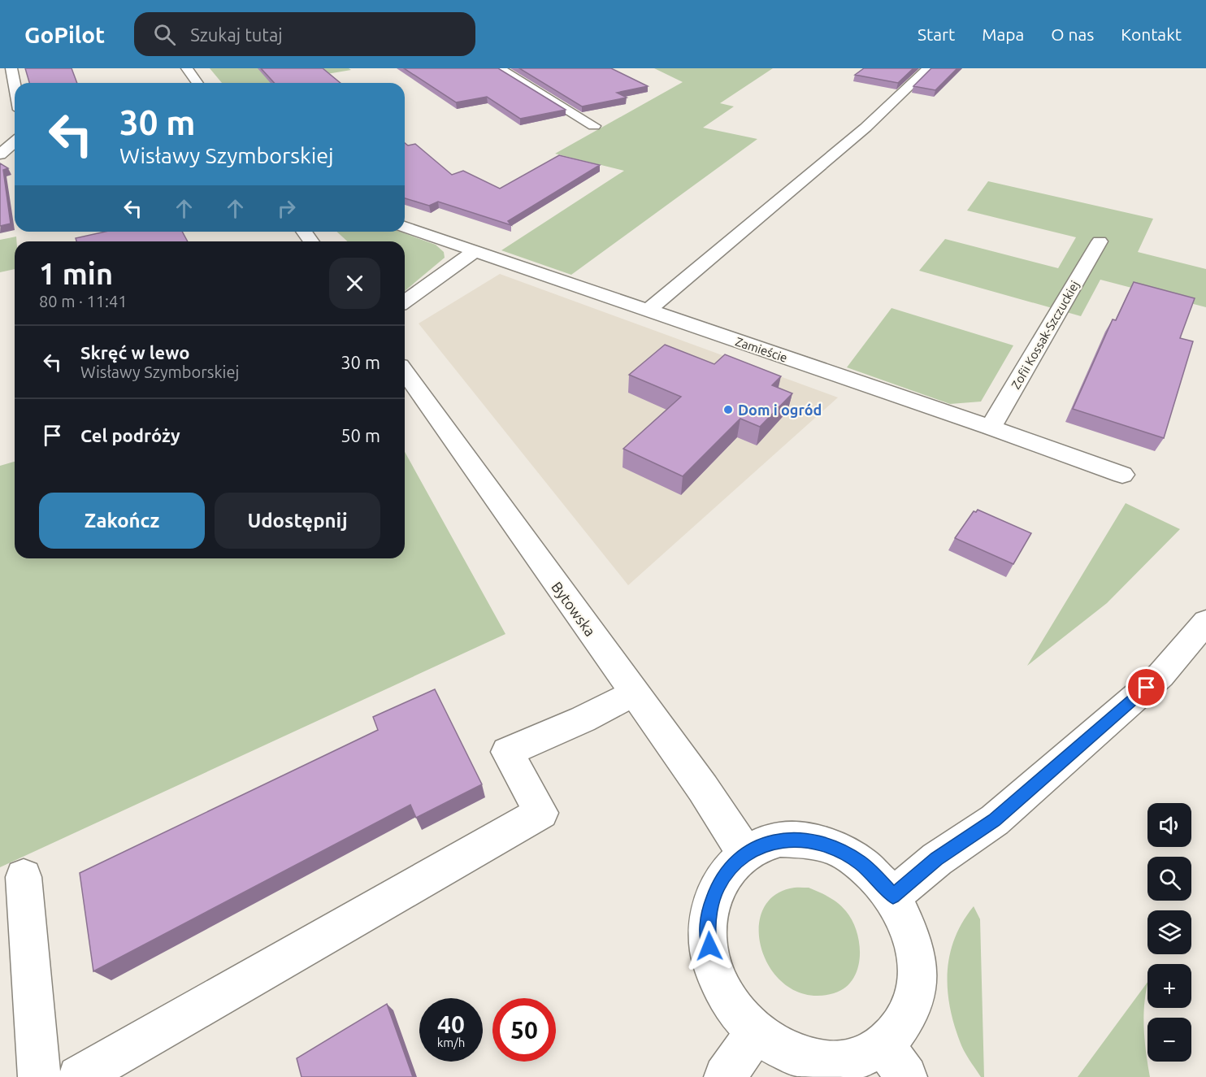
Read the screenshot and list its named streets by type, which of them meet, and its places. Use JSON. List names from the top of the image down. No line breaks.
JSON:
{"streets":{"street":["Zofii Kossak-Szczuckiej","Zamieście","Bytowska"]},"crossings":[["Zofii Kossak-Szczuckiej","Zamieście"]],"places":["Dom i ogród"],"page":{"header":"GoPilot","search":"Szukaj tutaj","nav":["Start","Mapa","O nas","Kontakt"],"turn":["30 m","Wisławy Szymborskiej"],"heading":["1 min","80 m · 11:41"],"list":[{"name":"Skręć w lewo","note":"Wisławy Szymborskiej","value":"30 m"},{"name":"Cel podróży","value":"50 m"}],"buttons":["Zakończ","Udostępnij"],"map_buttons":["+","−"],"speed":"40 km/h","limit":"50"}}
